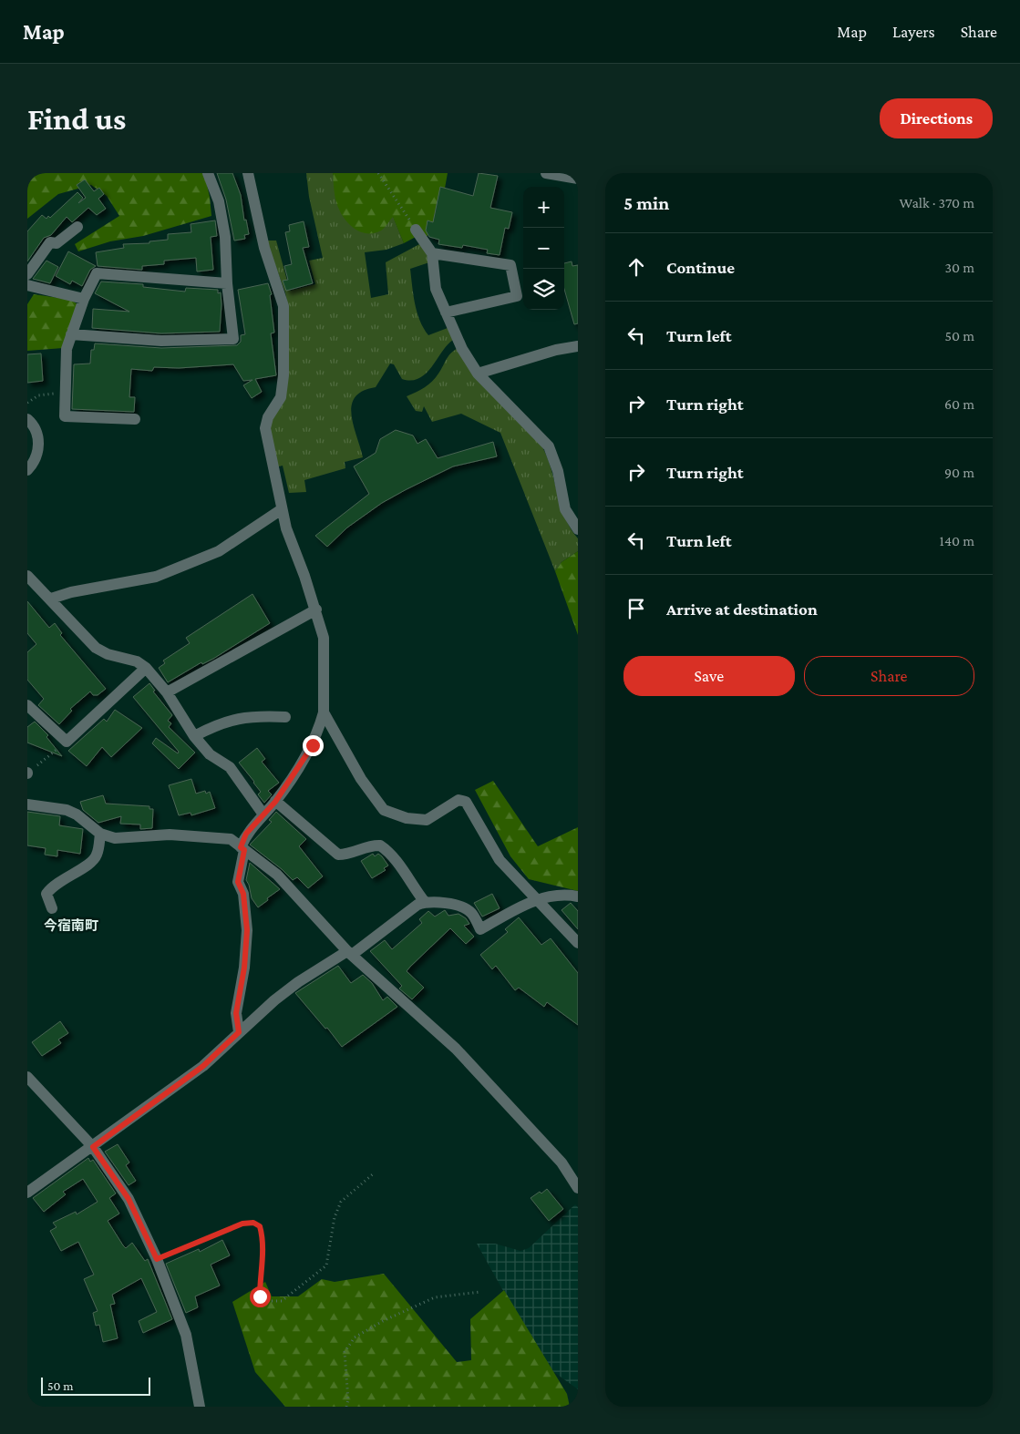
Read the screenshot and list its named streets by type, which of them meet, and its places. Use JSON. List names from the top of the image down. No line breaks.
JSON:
{"districts":["今宿南町"],"scale_bar":"50 m","page":{"header":"Map","nav":["Map","Layers","Share"],"buttons":["Directions",["Save","Share"]],"title":"Find us","heading":["5 min","Walk · 370 m"],"map_buttons":["+","−"],"list":[["Continue","30 m"],["Turn left","50 m"],["Turn right","60 m"],["Turn right","90 m"],["Turn left","140 m"],"Arrive at destination"],"scale":"50 m"}}
